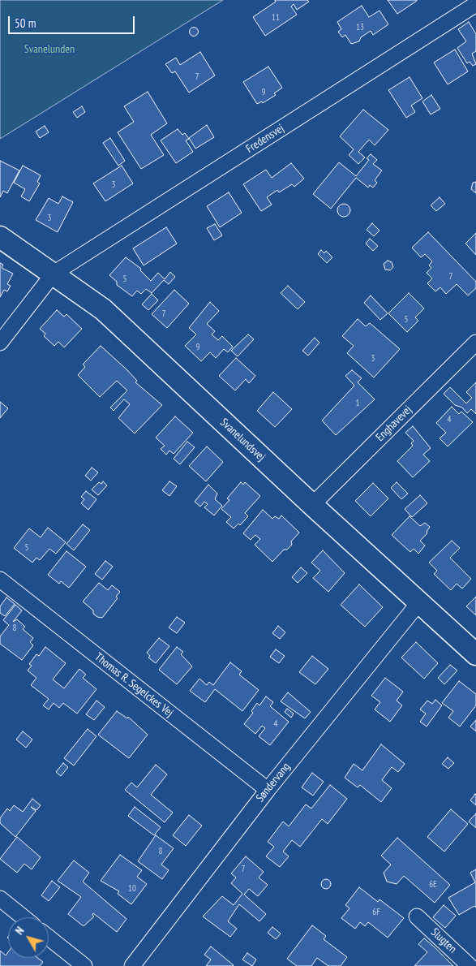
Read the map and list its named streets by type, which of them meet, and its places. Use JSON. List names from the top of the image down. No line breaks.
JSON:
{"streets":{"street":["Fredensvej","Enghavevej","Svanelundsvej","Thomas R. Segelckes Vej","Søndervang","Slugten"]},"crossings":[["Fredensvej","Svanelundsvej"],["Enghavevej","Svanelundsvej"],["Svanelundsvej","Søndervang"],["Thomas R. Segelckes Vej","Søndervang"]],"parks":["Svanelunden"],"house_numbers":["11","13","7","9","3","3","7","5","7","5","9","3","1","4","5","8","4","8","7","6E","10","6F"],"scale_bar":"50 m","north":"top left"}
